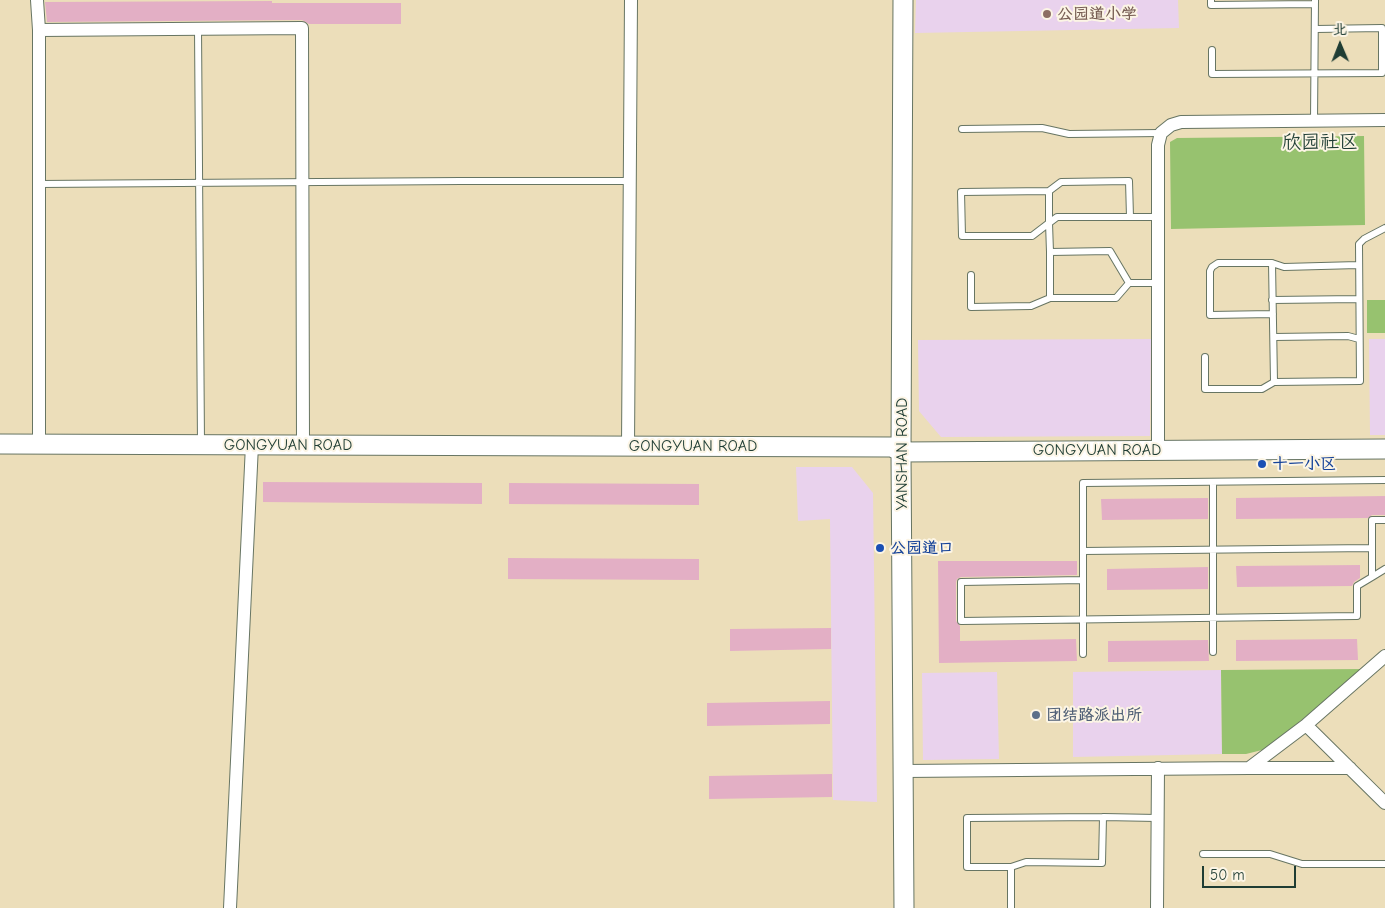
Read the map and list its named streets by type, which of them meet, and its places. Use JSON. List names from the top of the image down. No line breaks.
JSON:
{"streets":{"main road":["GONGYUAN ROAD","YANSHAN ROAD"]},"crossings":[["GONGYUAN ROAD","YANSHAN ROAD"]],"districts":["欣园社区"],"places":["公园道小学","十一小区","公园道口","团结路派出所"],"scale_bar":"50 m","north":"top"}
